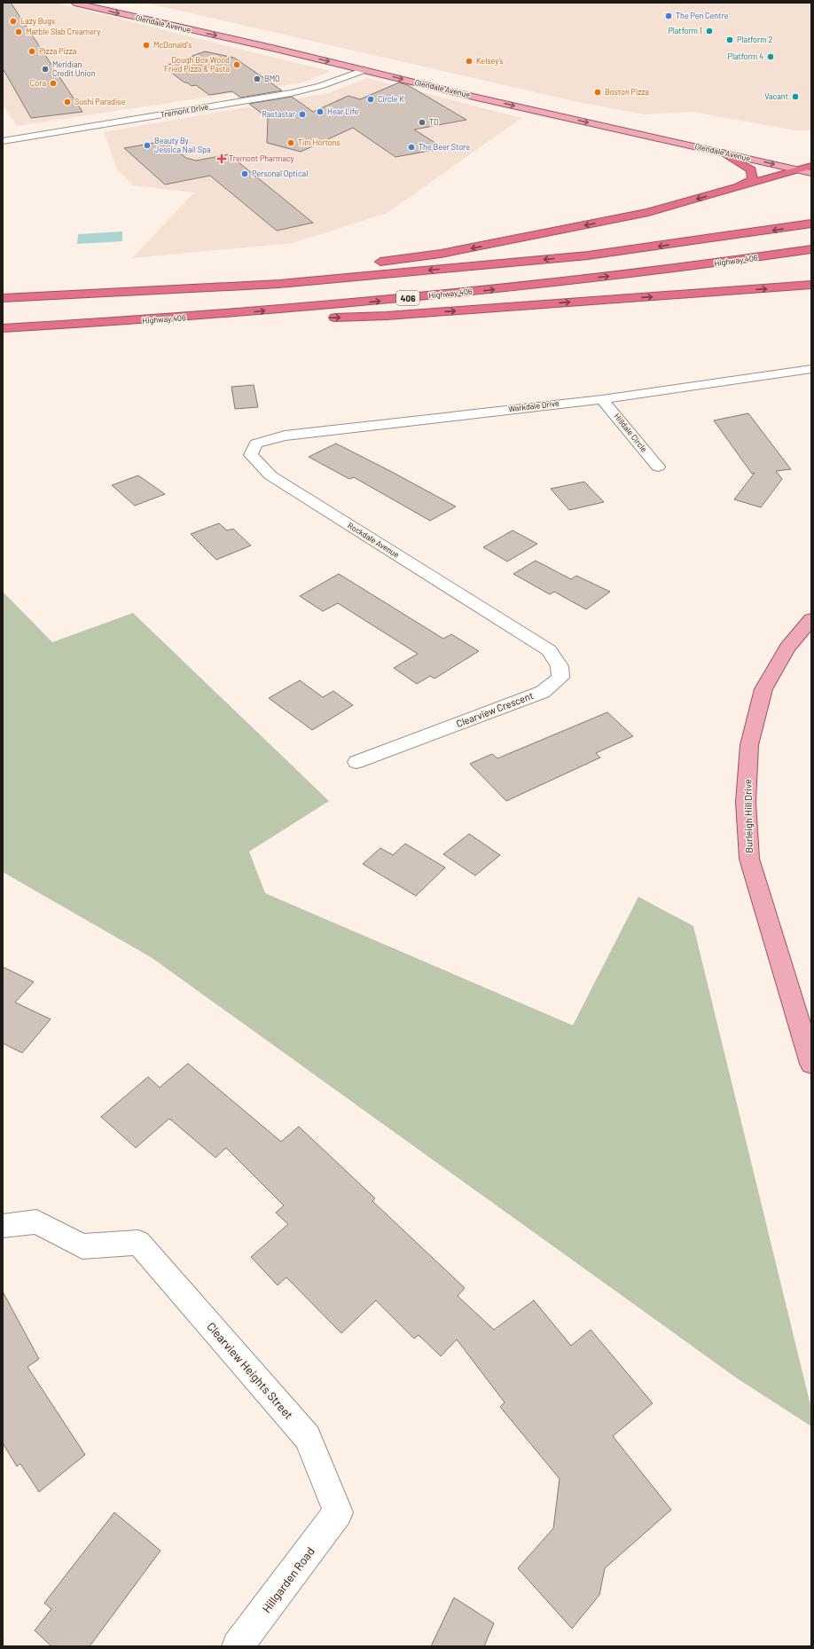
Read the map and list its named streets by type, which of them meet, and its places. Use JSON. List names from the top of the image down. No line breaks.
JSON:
{"streets":{"highway":["Highway 406","406"],"main road":["Glendale Avenue","Burleigh Hill Drive"],"street":["Tremont Drive","Warkdale Drive","Hilldale Circle","Rockdale Avenue","Clearview Crescent","Clearview Heights Street","Hillgarden Road"]},"crossings":[["Glendale Avenue","Tremont Drive"],["Warkdale Drive","Hilldale Circle"],["Warkdale Drive","Rockdale Avenue"],["Rockdale Avenue","Clearview Crescent"],["Clearview Heights Street","Hillgarden Road"]],"places":{"other":["The Pen Centre","Lazy Bugs","Platform 1","Marble Slab Creamery","Platform 2","McDonald's","Pizza Pizza","Platform 4","Kelsey's","Dough Box Wood Fried Pizza & Pasta","Meridian Credit Union","BMO","Cora","Boston Pizza","Vacant","Circle K","Sushi Paradise","Hear Life","Rastastar","TD","Tim Hortons","Beauty By Jessica Nail Spa","The Beer Store","Personal Optical"],"health":["Tremont Pharmacy"]}}
